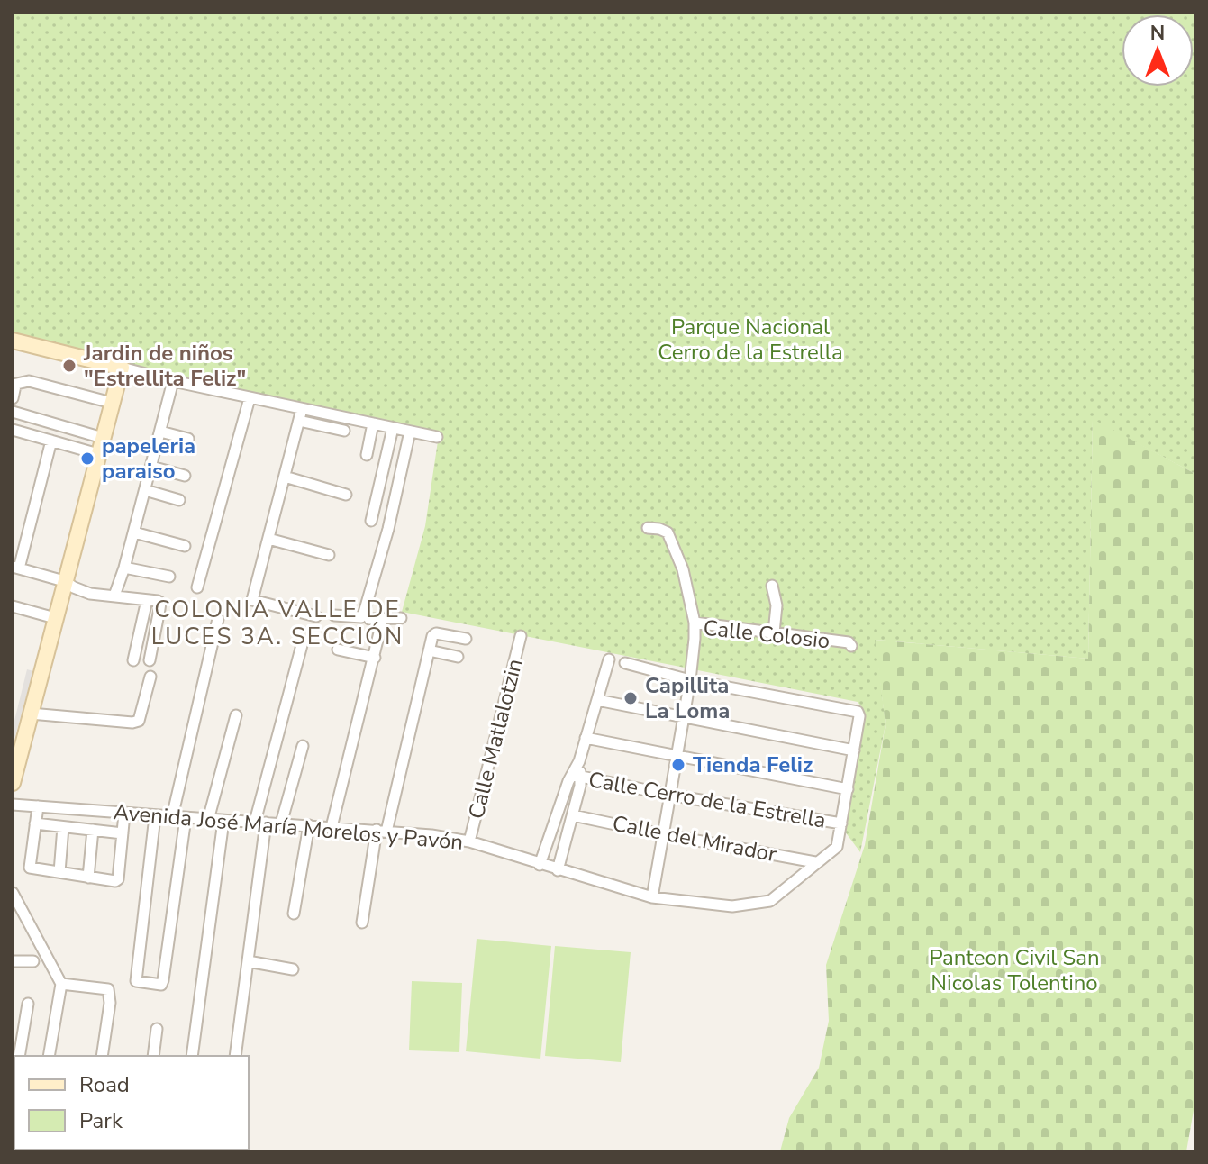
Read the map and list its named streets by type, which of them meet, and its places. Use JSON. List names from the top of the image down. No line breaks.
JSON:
{"streets":{"street":["Calle Colosio","Calle Matlalotzin","Calle Cerro de la Estrella","Avenida José María Morelos y Pavón","Calle del Mirador"]},"crossings":[["Calle Colosio","Calle Cerro de la Estrella"],["Calle Colosio","Avenida José María Morelos y Pavón"],["Calle Colosio","Calle del Mirador"],["Calle Matlalotzin","Avenida José María Morelos y Pavón"],["Calle Cerro de la Estrella","Avenida José María Morelos y Pavón"],["Avenida José María Morelos y Pavón","Calle del Mirador"]],"districts":["COLONIA VALLE DE LUCES 3A. SECCIÓN"],"parks":["Parque Nacional Cerro de la Estrella","Panteon Civil San Nicolas Tolentino"],"places":["Jardin de niños \"Estrellita Feliz\"","papeleria paraiso","Capillita La Loma","Tienda Feliz"],"legend":["Road","Park"],"north":"top"}
